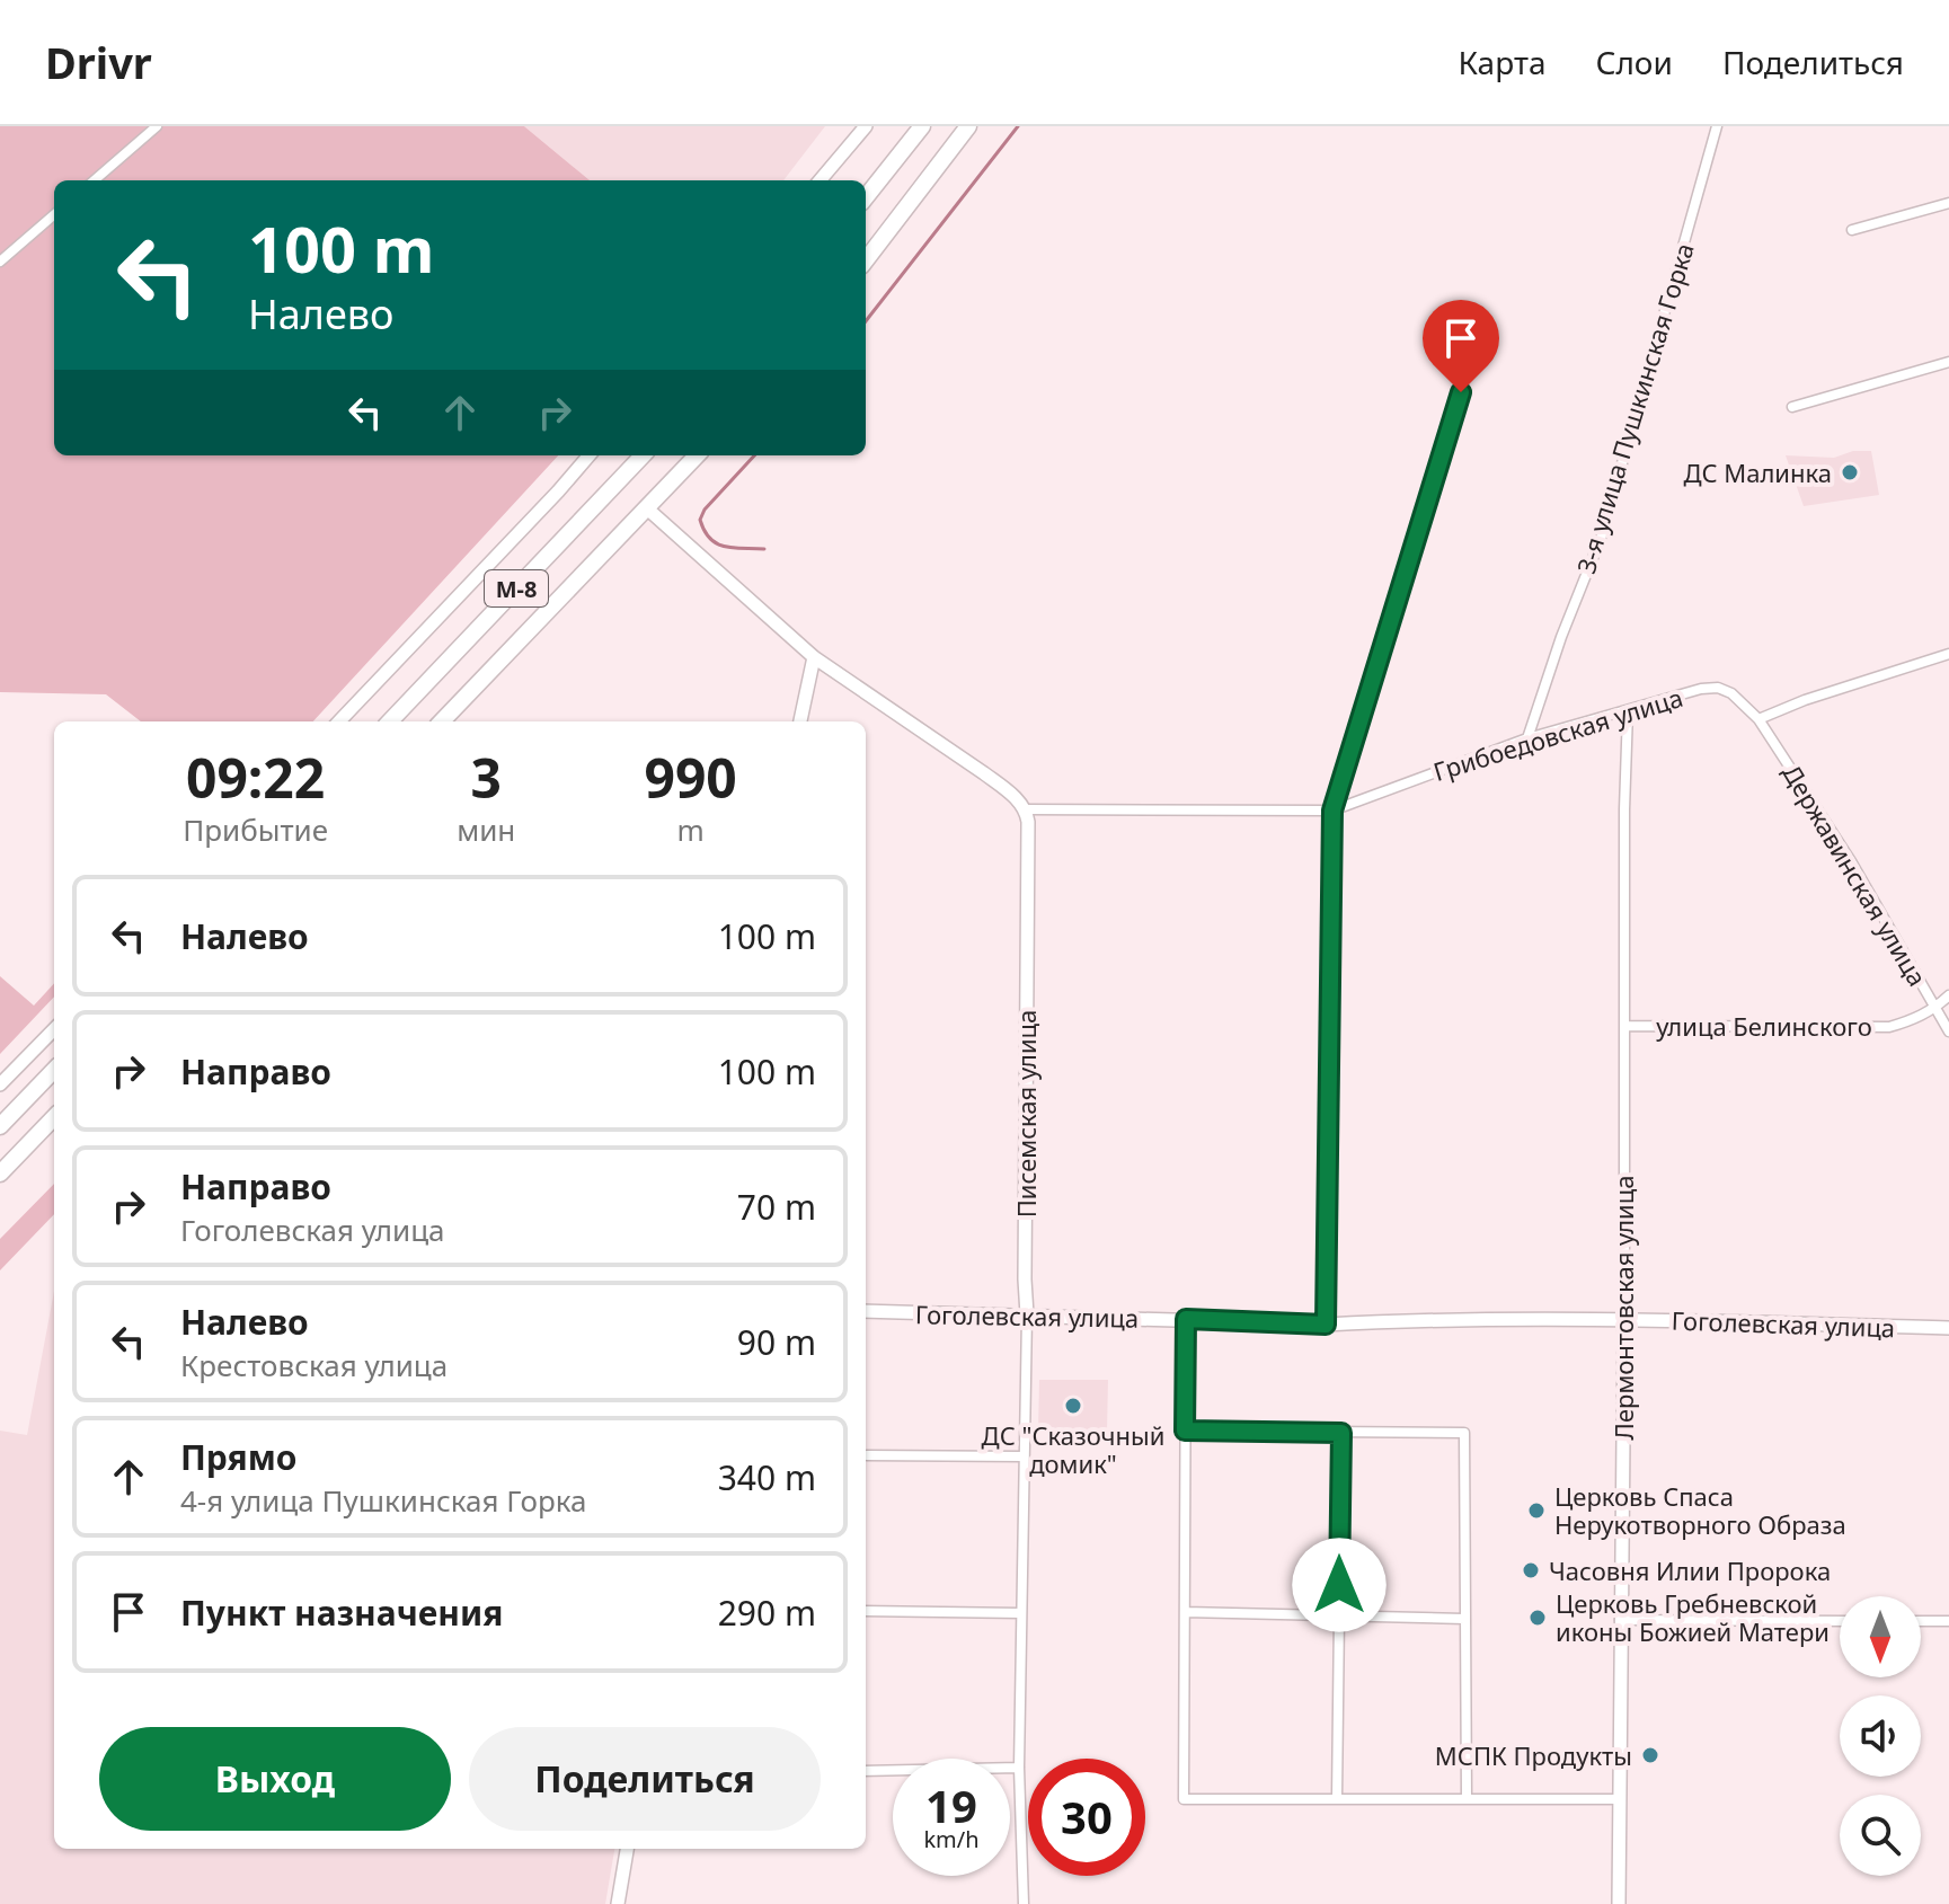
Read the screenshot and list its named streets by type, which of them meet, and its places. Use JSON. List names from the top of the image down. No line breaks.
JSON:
{"streets":{"highway":["М-8"],"street":["3-я улица Пушкинская Горка","Грибоедовская улица","Державинская улица","улица Белинского","Писемская улица","Лермонтовская улица","Гоголевская улица"]},"crossings":[["3-я улица Пушкинская Горка","Грибоедовская улица"],["Грибоедовская улица","Державинская улица"],["Грибоедовская улица","Писемская улица"],["Грибоедовская улица","Лермонтовская улица"],["Державинская улица","улица Белинского"],["улица Белинского","Лермонтовская улица"],["Писемская улица","Гоголевская улица"],["Лермонтовская улица","Гоголевская улица"]],"places":["ДС Малинка","ДС \"Сказочный домик\"","Церковь Спаса Нерукотворного Образа","Часовня Илии Пророка","Церковь Гребневской иконы Божией Матери","МСПК Продукты"],"north":"bottom","page":{"header":"Drivr","nav":["Карта","Слои","Поделиться"],"turn":["100 m","Налево"],"eta":["09:22","Прибытие","3","мин","990","m"],"list":[{"name":"Налево","value":"100 m"},{"name":"Направо","value":"100 m"},{"name":"Направо","note":"Гоголевская улица","value":"70 m"},{"name":"Налево","note":"Крестовская улица","value":"90 m"},{"name":"Прямо","note":"4-я улица Пушкинская Горка","value":"340 m"},{"name":"Пункт назначения","value":"290 m"}],"buttons":["Выход","Поделиться"],"speed":"19 km/h","limit":"30"}}
